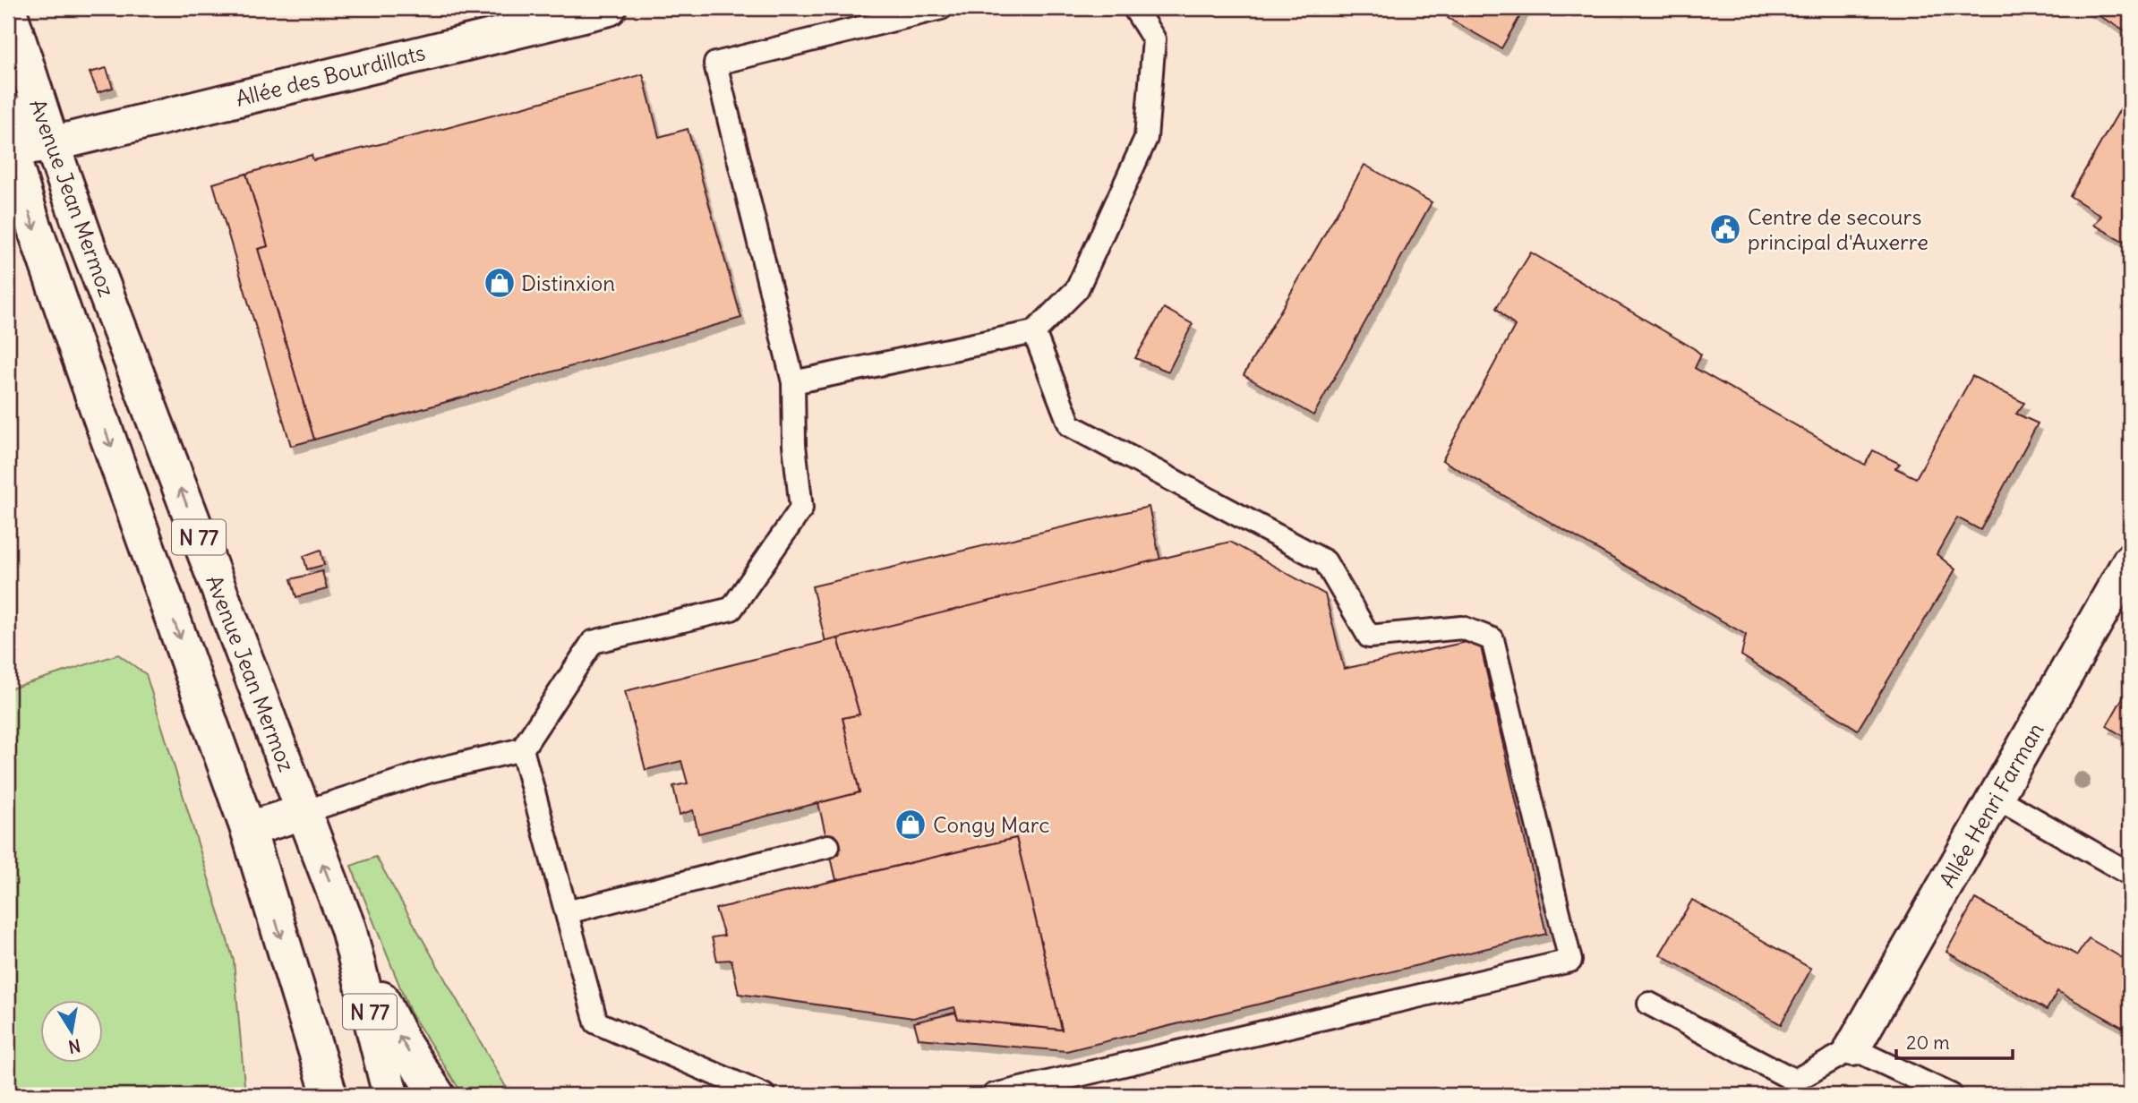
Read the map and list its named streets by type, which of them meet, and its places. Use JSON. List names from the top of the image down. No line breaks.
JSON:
{"streets":{"main road":["Allée des Bourdillats","Avenue Jean Mermoz","N 77","Allée Henri Farman"]},"crossings":[["Allée des Bourdillats","Avenue Jean Mermoz"]],"places":{"public building":["Centre de secours principal d'Auxerre"],"shop":["Distinxion","Congy Marc"]},"scale_bar":"20 m","north":"bottom"}
